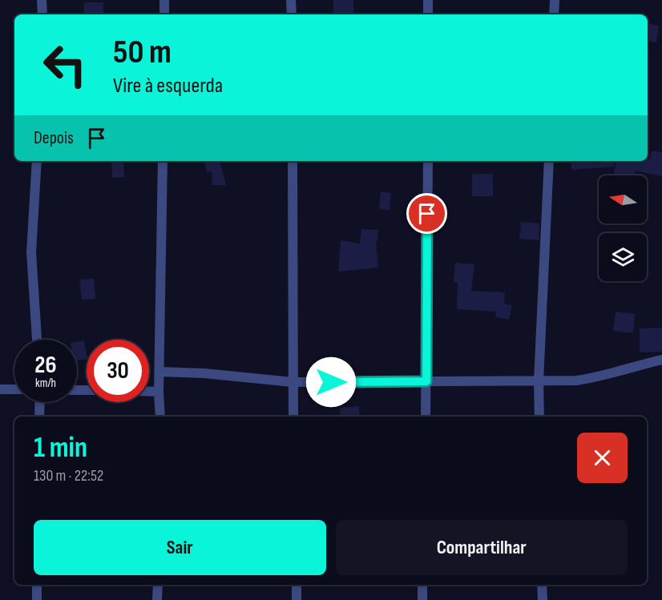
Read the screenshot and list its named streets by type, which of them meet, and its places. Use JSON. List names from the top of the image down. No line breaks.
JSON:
{"north":"left","page":{"turn":["50 m","Vire à esquerda"],"then":"Depois","speed":"26 km/h","limit":"30","heading":["1 min","130 m · 22:52"],"buttons":["Sair","Compartilhar"]}}
